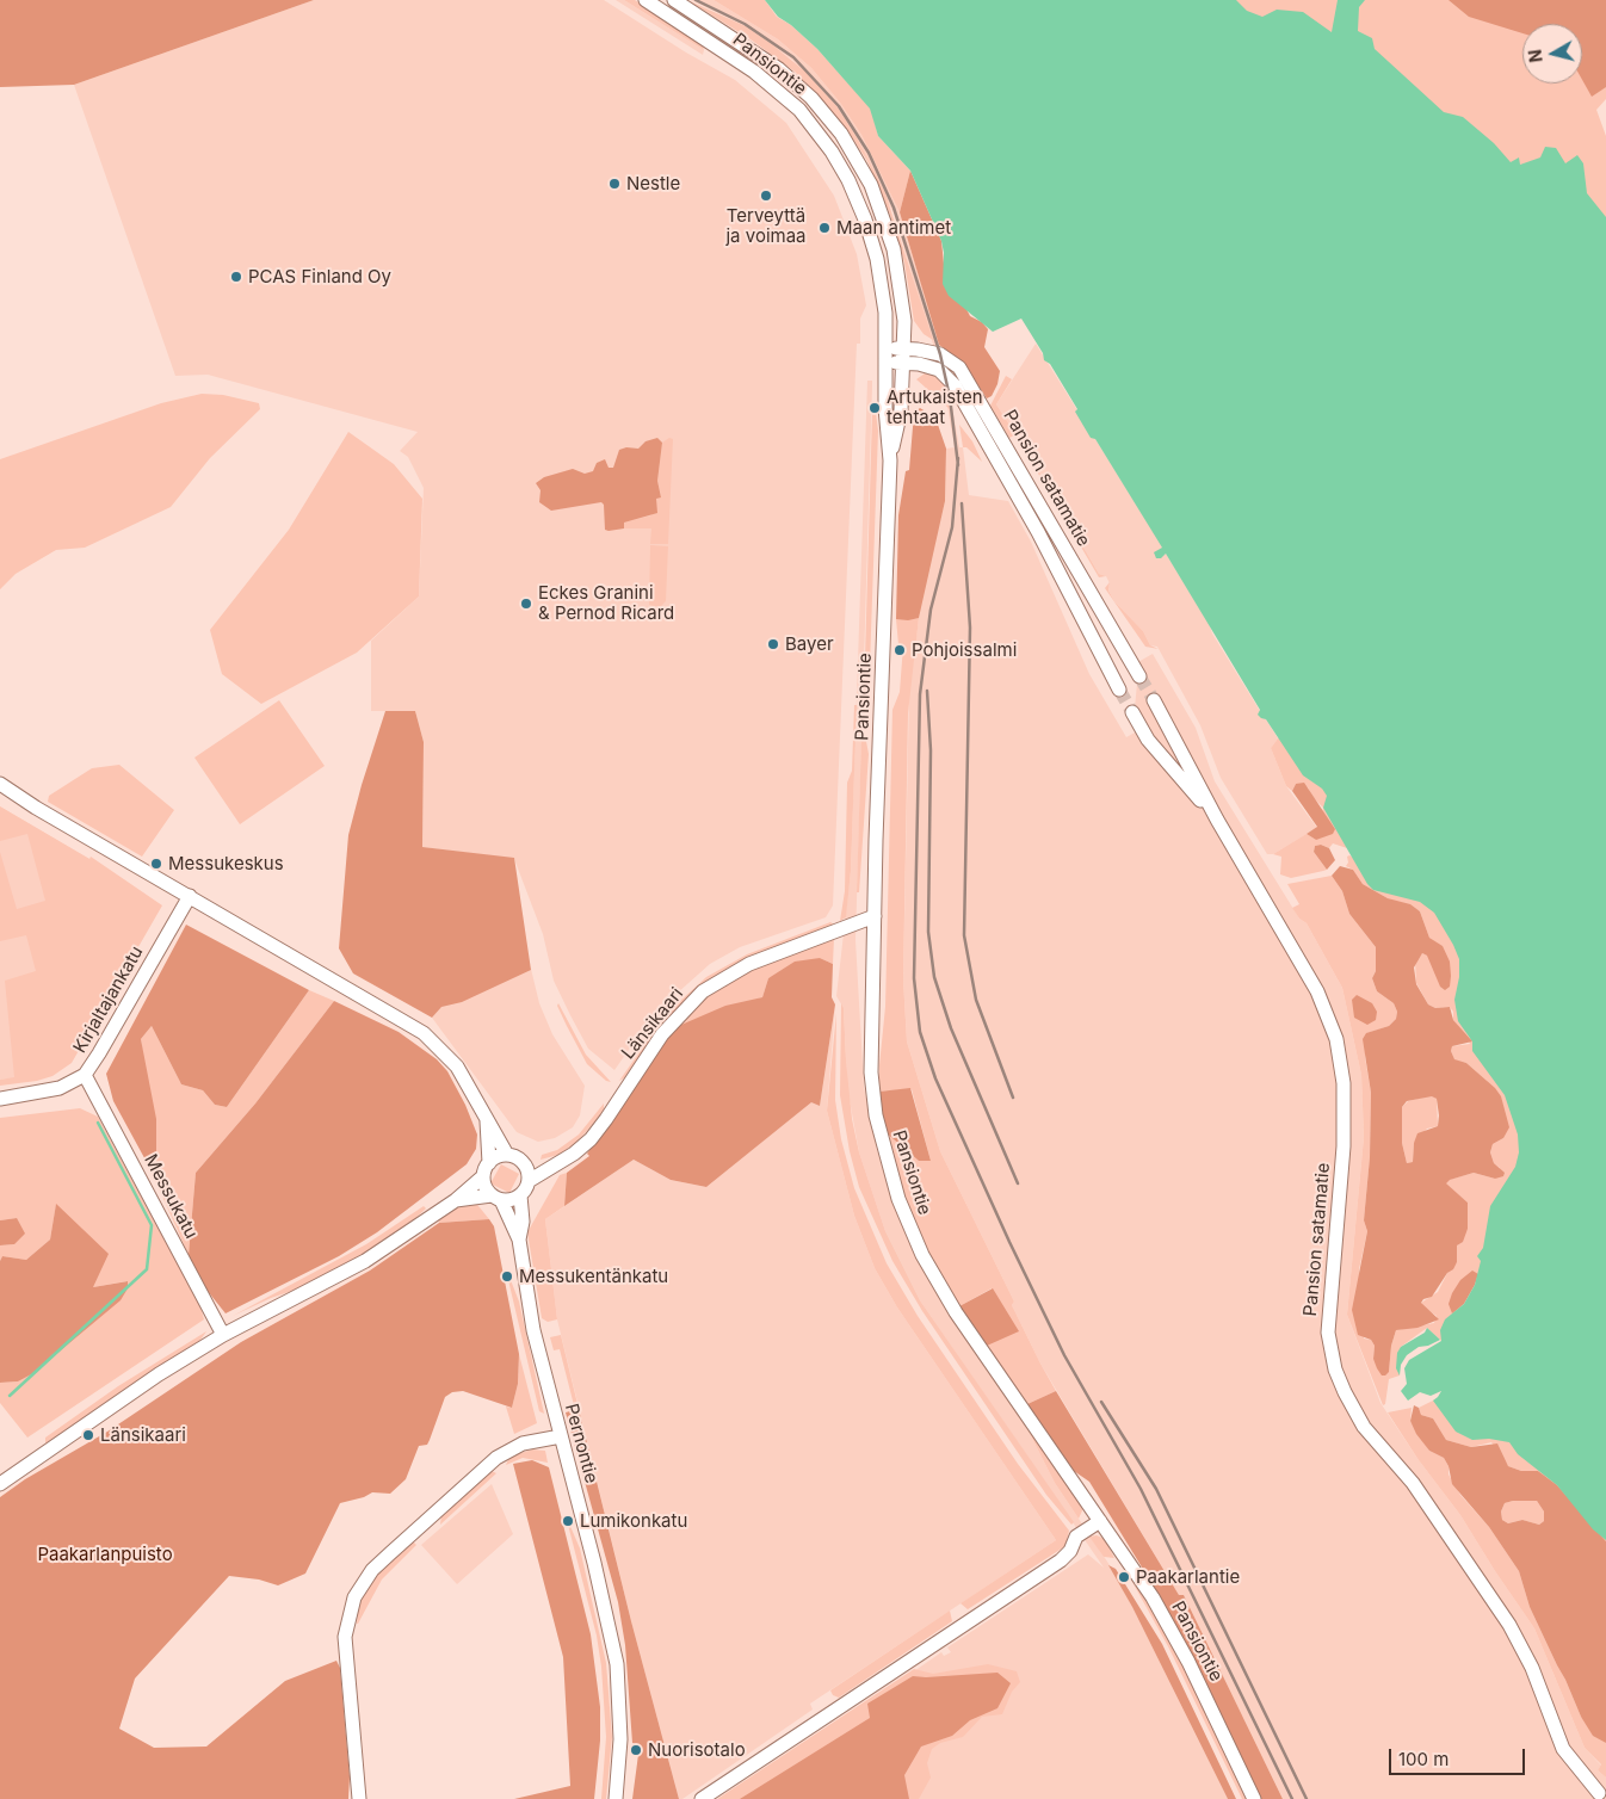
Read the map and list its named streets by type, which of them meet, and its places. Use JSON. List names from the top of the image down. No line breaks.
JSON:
{"streets":{"street":["Pansiontie","Pansion satamatie","Kirjaltajankatu","Länsikaari","Messukatu","Pernontie"]},"crossings":[["Pansiontie","Pansion satamatie"],["Pansiontie","Länsikaari"],["Kirjaltajankatu","Messukatu"],["Länsikaari","Pernontie"]],"parks":["Paakarlanpuisto"],"places":["Nestle","Terveyttä ja voimaa","Maan antimet","PCAS Finland Oy","Artukaisten tehtaat","Eckes Granini & Pernod Ricard","Bayer","Pohjoissalmi","Messukeskus","Messukentänkatu","Länsikaari","Lumikonkatu","Paakarlantie","Nuorisotalo"],"scale_bar":"100 m","north":"left"}
